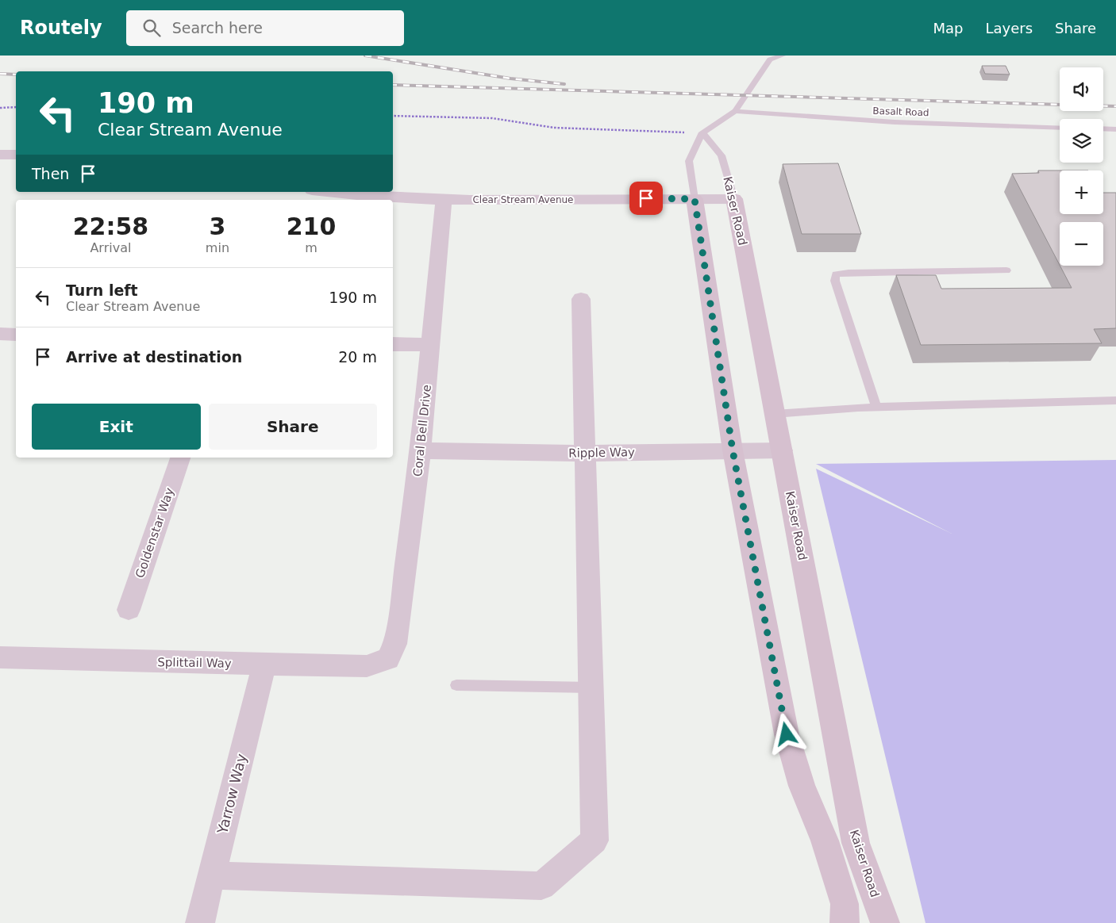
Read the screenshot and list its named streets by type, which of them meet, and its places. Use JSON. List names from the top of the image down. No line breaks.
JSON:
{"streets":{"street":["Clear Stream Avenue","Kaiser Road","Coral Bell Drive","Ripple Way","Goldenstar Way","Splittail Way","Yarrow Way"],"lane":["Basalt Road"]},"crossings":[["Clear Stream Avenue","Kaiser Road"],["Clear Stream Avenue","Coral Bell Drive"],["Kaiser Road","Ripple Way"],["Coral Bell Drive","Ripple Way"],["Coral Bell Drive","Splittail Way"],["Splittail Way","Yarrow Way"]],"page":{"header":"Routely","search":"Search here","nav":["Map","Layers","Share"],"map_buttons":["+","−"],"turn":["190 m","Clear Stream Avenue"],"then":"Then","eta":["22:58","Arrival","3","min","210","m"],"list":[{"name":"Turn left","note":"Clear Stream Avenue","value":"190 m"},{"name":"Arrive at destination","value":"20 m"}],"buttons":["Exit","Share"]}}
